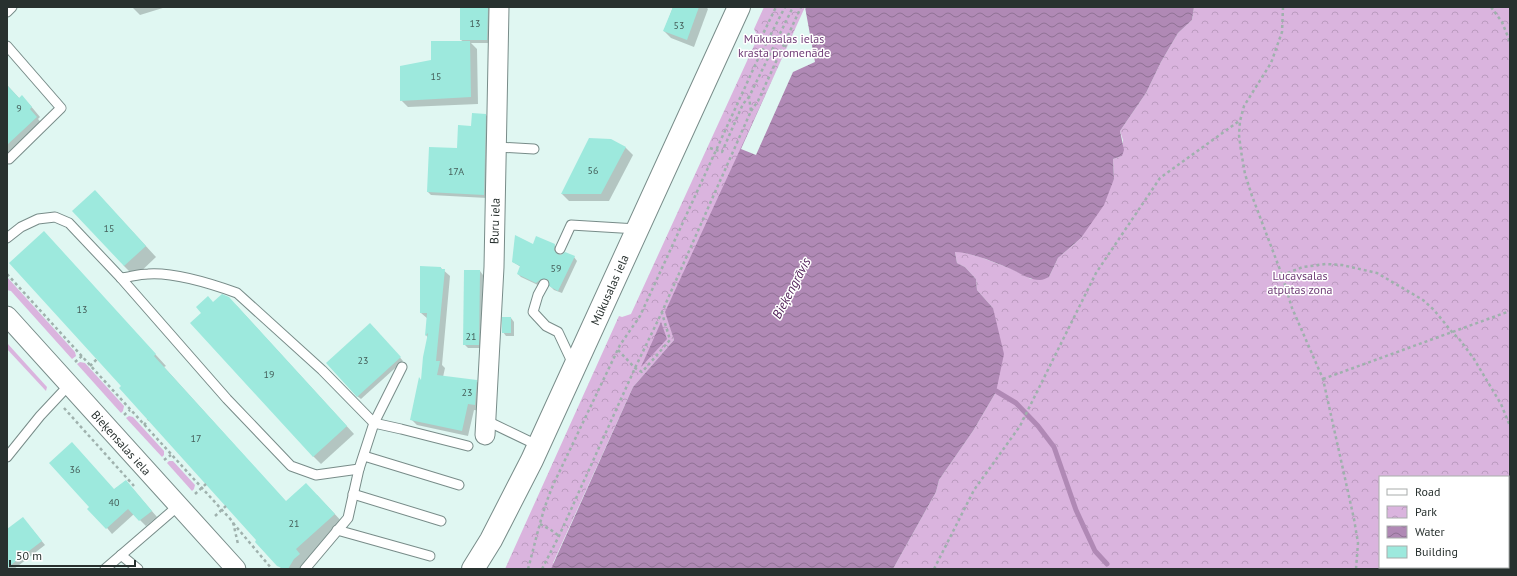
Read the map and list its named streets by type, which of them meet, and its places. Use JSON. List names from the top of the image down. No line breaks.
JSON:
{"streets":{"main road":["Mūkusalas iela"],"street":["Buru iela","Bieķensalas iela"]},"water":["Bieķengrāvis"],"parks":["Mūkusalas ielas krasta promenāde","Lucavsalas atpūtas zona"],"house_numbers":["13","53","15","9","56","17A","15","59","13","21","23","19","23","17","36","40","21"],"legend":["Road","Park","Water","Building"],"scale_bar":"50 m"}
